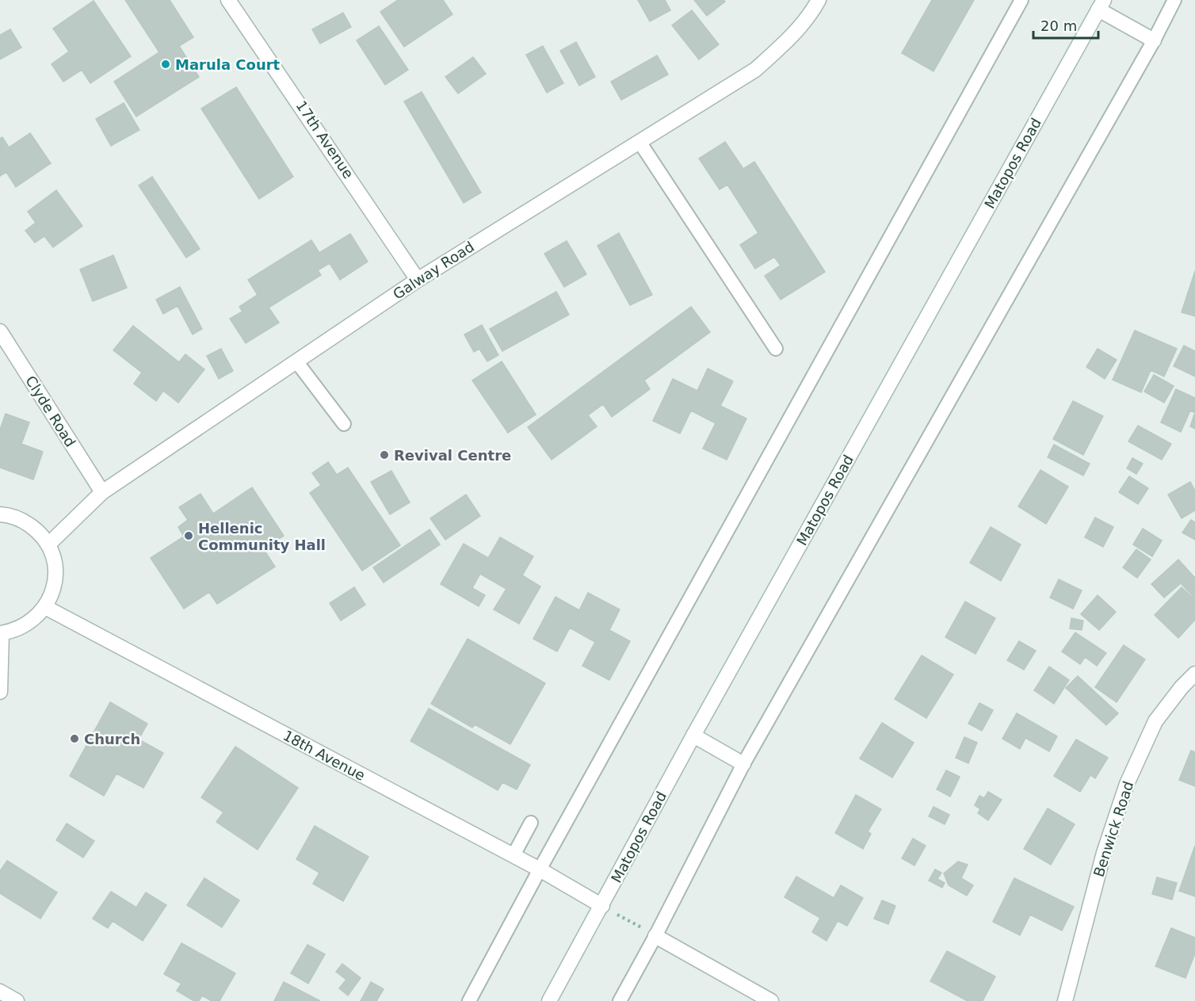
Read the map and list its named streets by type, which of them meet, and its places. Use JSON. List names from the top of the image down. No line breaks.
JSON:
{"streets":{"street":["17th Avenue","Matopos Road","Galway Road","Clyde Road","18th Avenue","Benwick Road"]},"crossings":[["17th Avenue","Galway Road"],["Matopos Road","18th Avenue"],["Galway Road","Clyde Road"]],"places":["Marula Court","Revival Centre","Hellenic Community Hall","Church"],"scale_bar":"20 m"}
